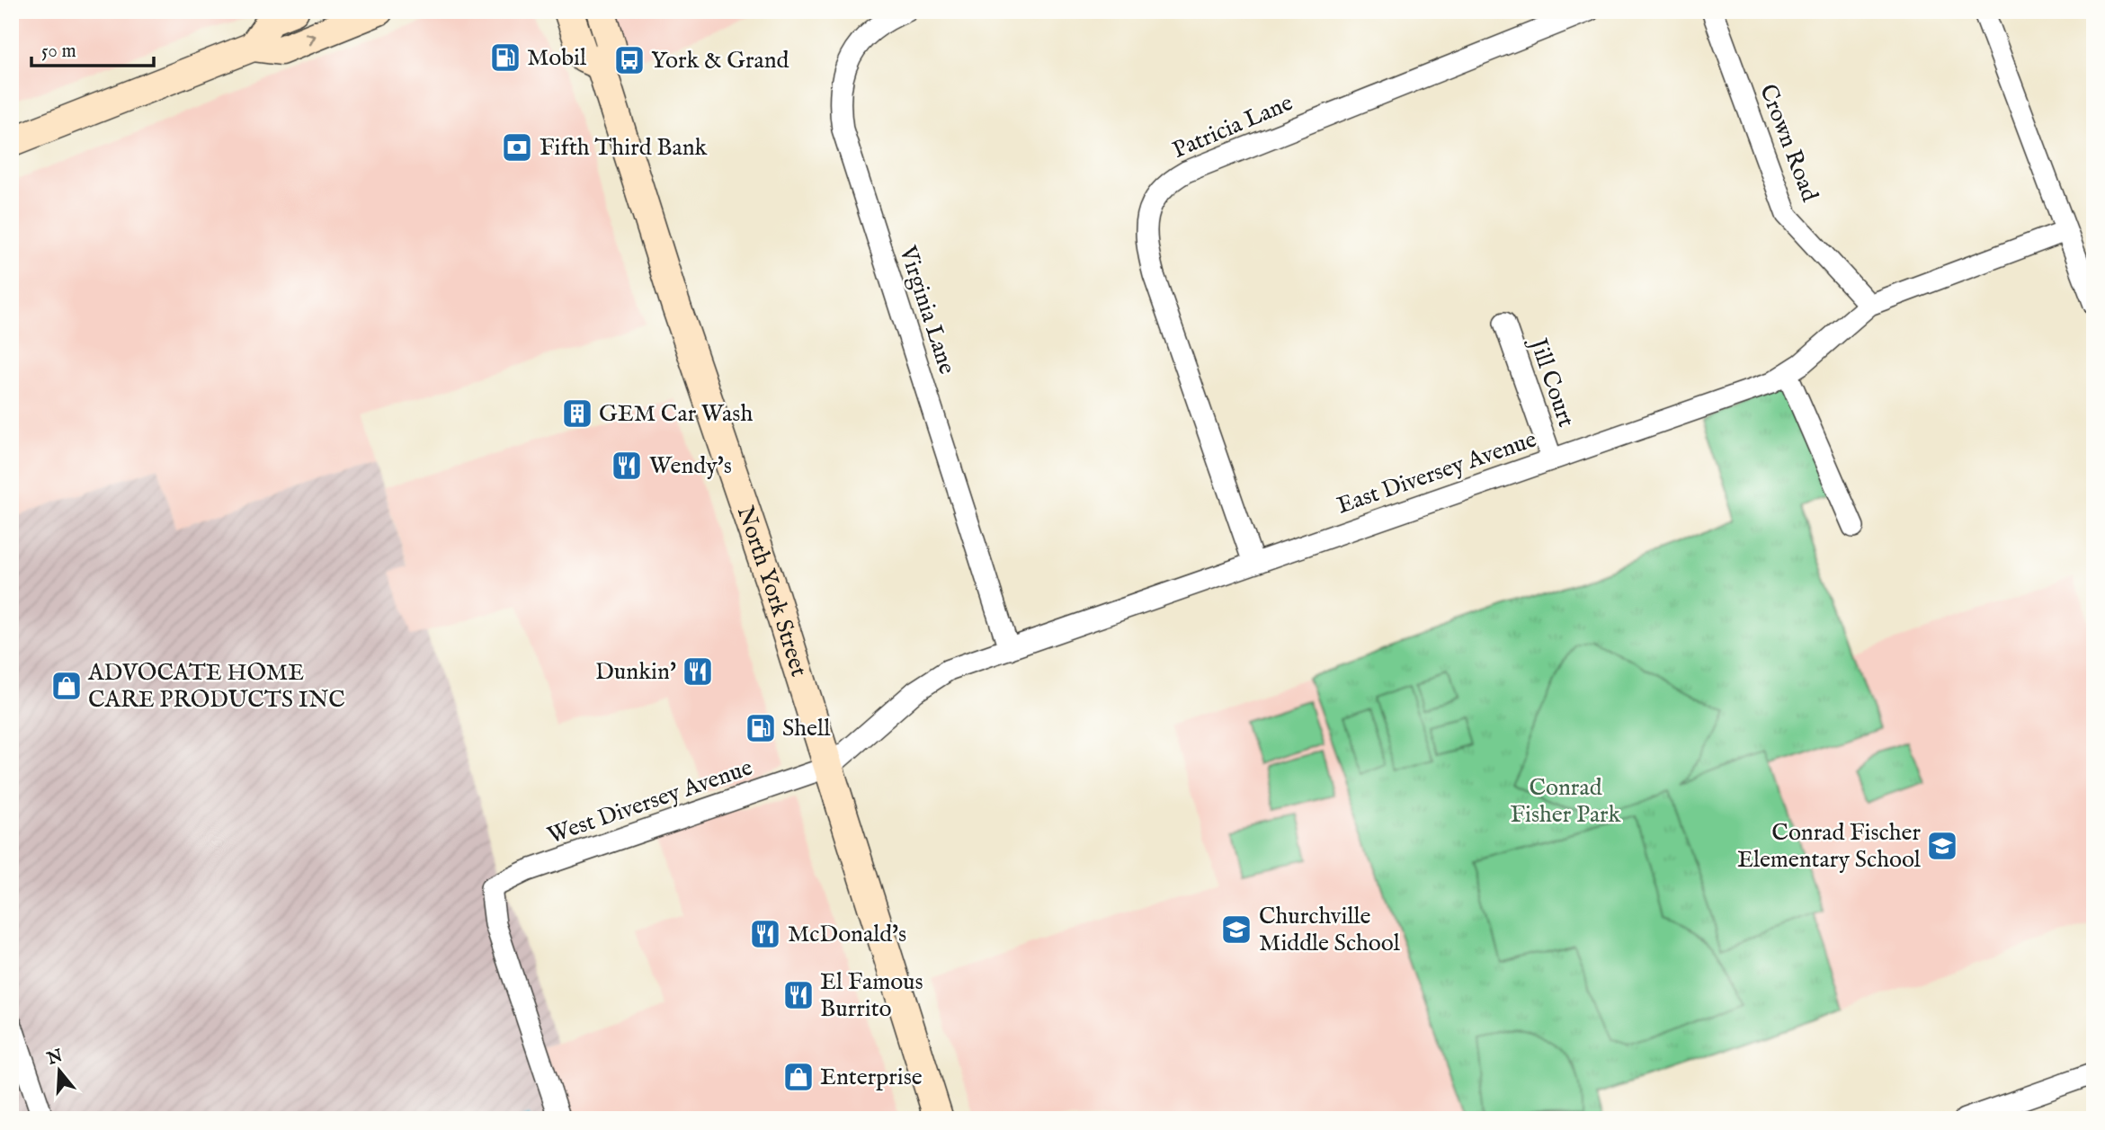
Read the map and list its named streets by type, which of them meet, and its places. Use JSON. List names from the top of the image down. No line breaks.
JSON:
{"streets":{"main road":["North York Street"],"street":["Patricia Lane","Crown Road","Virginia Lane","Jill Court","East Diversey Avenue","West Diversey Avenue"]},"crossings":[["Patricia Lane","East Diversey Avenue"],["Crown Road","East Diversey Avenue"],["Virginia Lane","East Diversey Avenue"],["Jill Court","East Diversey Avenue"],["East Diversey Avenue","North York Street"],["East Diversey Avenue","West Diversey Avenue"],["North York Street","West Diversey Avenue"]],"parks":["Conrad Fisher Park"],"places":{"fuel station":["Mobil","Shell"],"bus stop":["York & Grand"],"bank":["Fifth Third Bank"],"building":["GEM Car Wash"],"restaurant":["Wendy's","Dunkin'","McDonald's","El Famous Burrito"],"shop":["ADVOCATE HOME CARE PRODUCTS INC","Enterprise"],"school or university":["Conrad Fischer Elementary School","Churchville Middle School"]},"scale_bar":"50 m","north":"top"}
